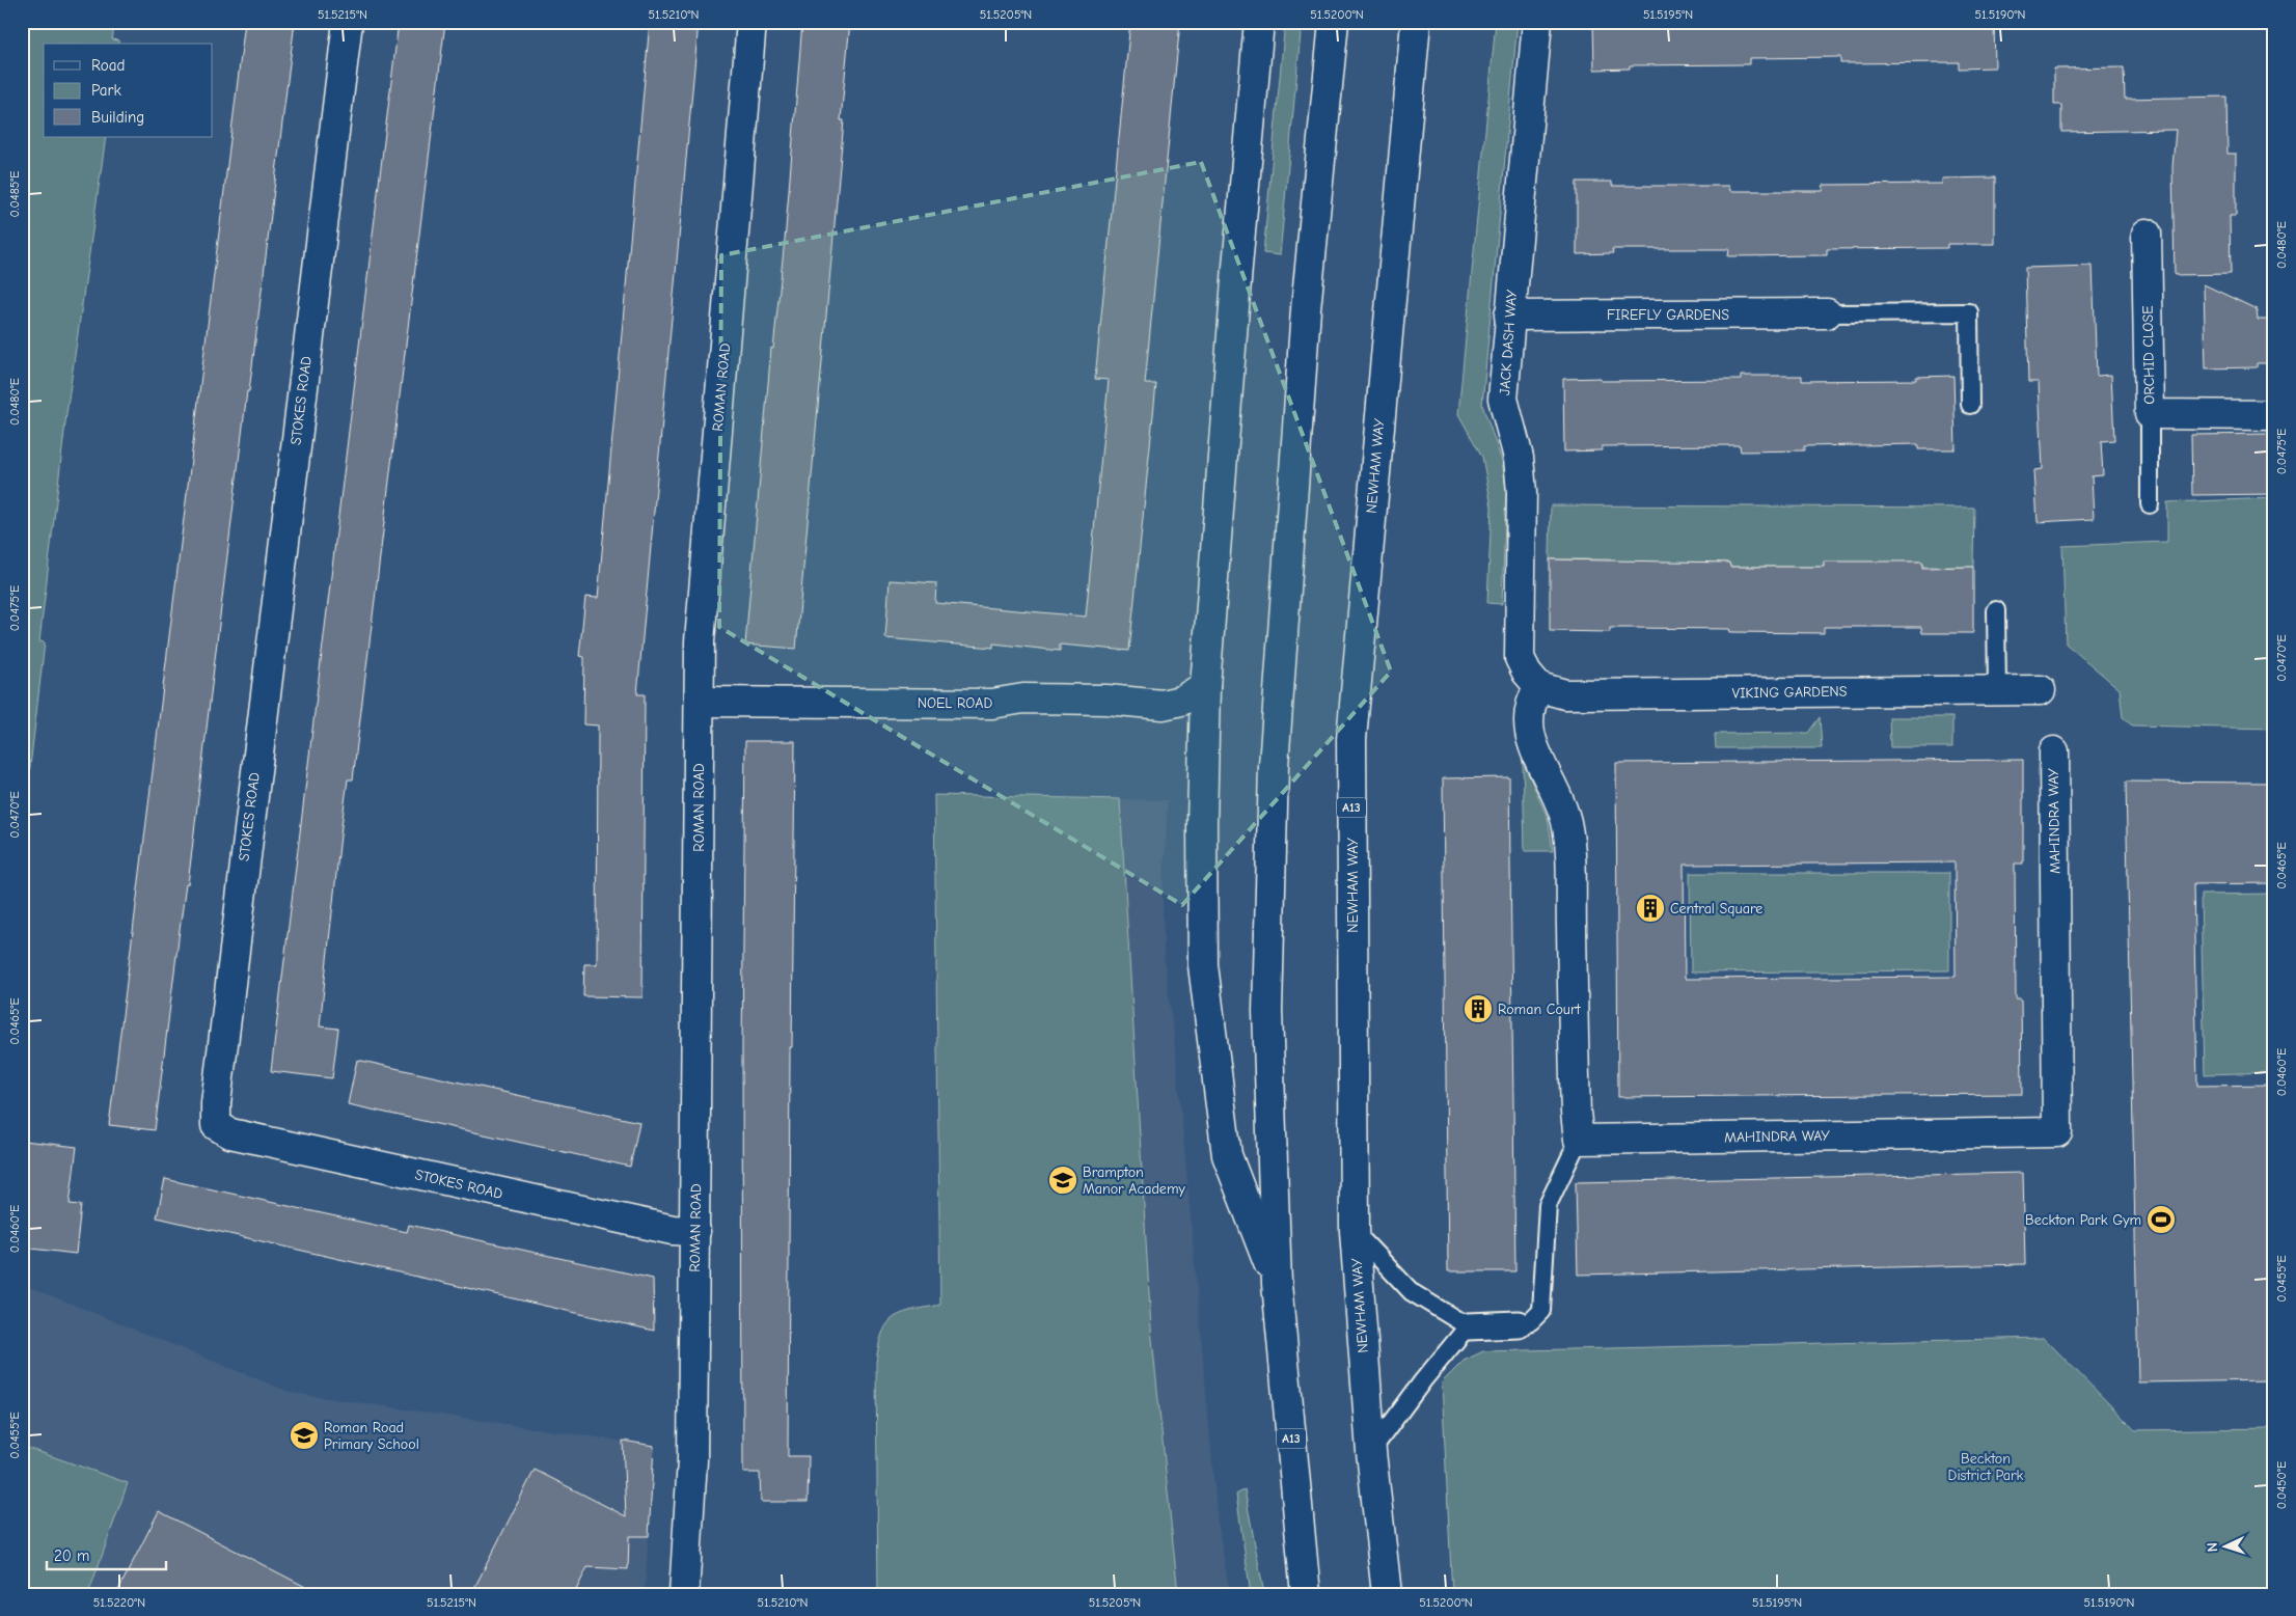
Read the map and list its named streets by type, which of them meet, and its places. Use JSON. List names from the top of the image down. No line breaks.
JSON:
{"streets":{"main road":["FIREFLY GARDENS","JACK DASH WAY","ORCHID CLOSE","ROMAN ROAD","STOKES ROAD","NEWHAM WAY","VIKING GARDENS","NOEL ROAD","A13","MAHINDRA WAY"]},"crossings":[["FIREFLY GARDENS","JACK DASH WAY"],["JACK DASH WAY","VIKING GARDENS"],["ROMAN ROAD","STOKES ROAD"],["ROMAN ROAD","NOEL ROAD"]],"parks":["Beckton District Park"],"places":{"building":["Central Square","Roman Court"],"school or university":["Brampton Manor Academy","Roman Road Primary School"],"sports":["Beckton Park Gym"]},"legend":["Road","Park","Building"],"scale_bar":"20 m","north":"left","coordinates":["51.5215°N","51.5210°N","51.5205°N","51.5200°N","51.5195°N","51.5190°N","0.0485°E","0.0480°E","0.0475°E","0.0470°E","0.0465°E","0.0460°E","0.0455°E","0.0450°E","51.5220°N"]}
